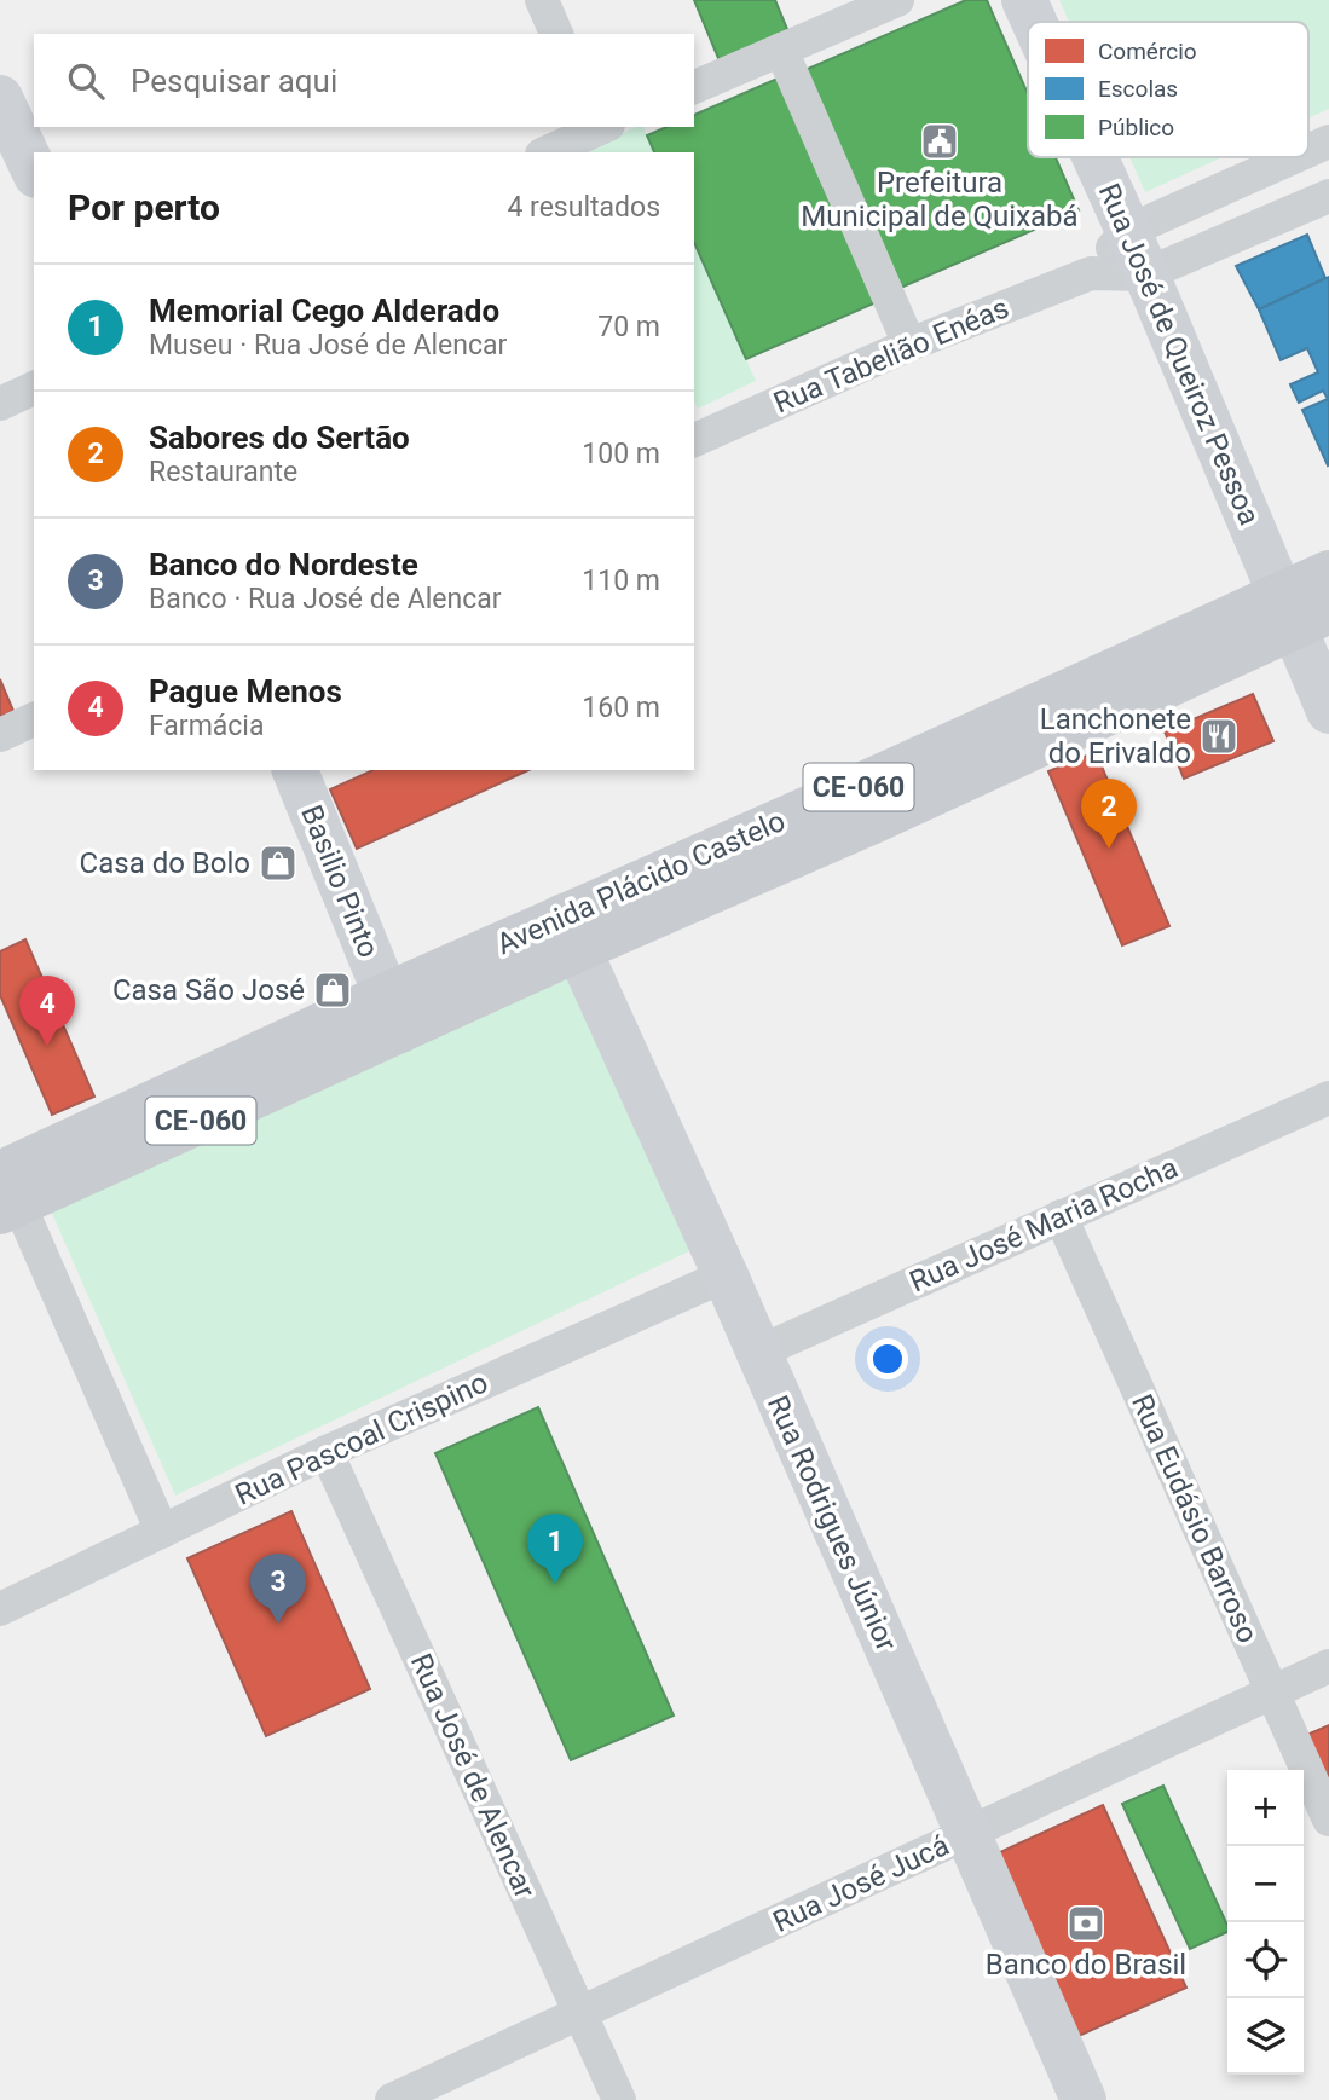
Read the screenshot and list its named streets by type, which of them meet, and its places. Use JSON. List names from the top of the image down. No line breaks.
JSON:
{"streets":{"main road":["Rua José de Queiroz Pessoa","CE-060","Basilio Pinto","Avenida Plácido Castelo","Rua Rodrigues Júnior"],"street":["Rua Tabelião Enéas","Rua José Maria Rocha","Rua Pascoal Crispino","Rua Eudásio Barroso","Rua José de Alencar","Rua José Jucá"]},"crossings":[["Rua José de Queiroz Pessoa","Avenida Plácido Castelo"],["Basilio Pinto","Avenida Plácido Castelo"],["Avenida Plácido Castelo","Rua Rodrigues Júnior"],["Rua José Maria Rocha","Rua Eudásio Barroso"],["Rua José Maria Rocha","Rua Rodrigues Júnior"],["Rua Pascoal Crispino","Rua Rodrigues Júnior"],["Rua Pascoal Crispino","Rua José de Alencar"],["Rua Eudásio Barroso","Rua José Jucá"],["Rua Rodrigues Júnior","Rua José Jucá"],["Rua José de Alencar","Rua José Jucá"]],"places":{"public building":["Prefeitura Municipal de Quixabá"],"restaurant":["Lanchonete do Erivaldo"],"shop":["Casa do Bolo","Casa São José"],"bank":["Banco do Brasil"]},"legend":["Comércio","Escolas","Público"],"page":{"search":"Pesquisar aqui","heading":["Por perto","4 resultados"],"list":[{"mark":"1","name":"Memorial Cego Alderado","note":"Museu · Rua José de Alencar","value":"70 m"},{"mark":"2","name":"Sabores do Sertão","note":"Restaurante","value":"100 m"},{"mark":"3","name":"Banco do Nordeste","note":"Banco · Rua José de Alencar","value":"110 m"},{"mark":"4","name":"Pague Menos","note":"Farmácia","value":"160 m"}],"pins":["2","4","1","3"],"map_buttons":["+","−"]}}
